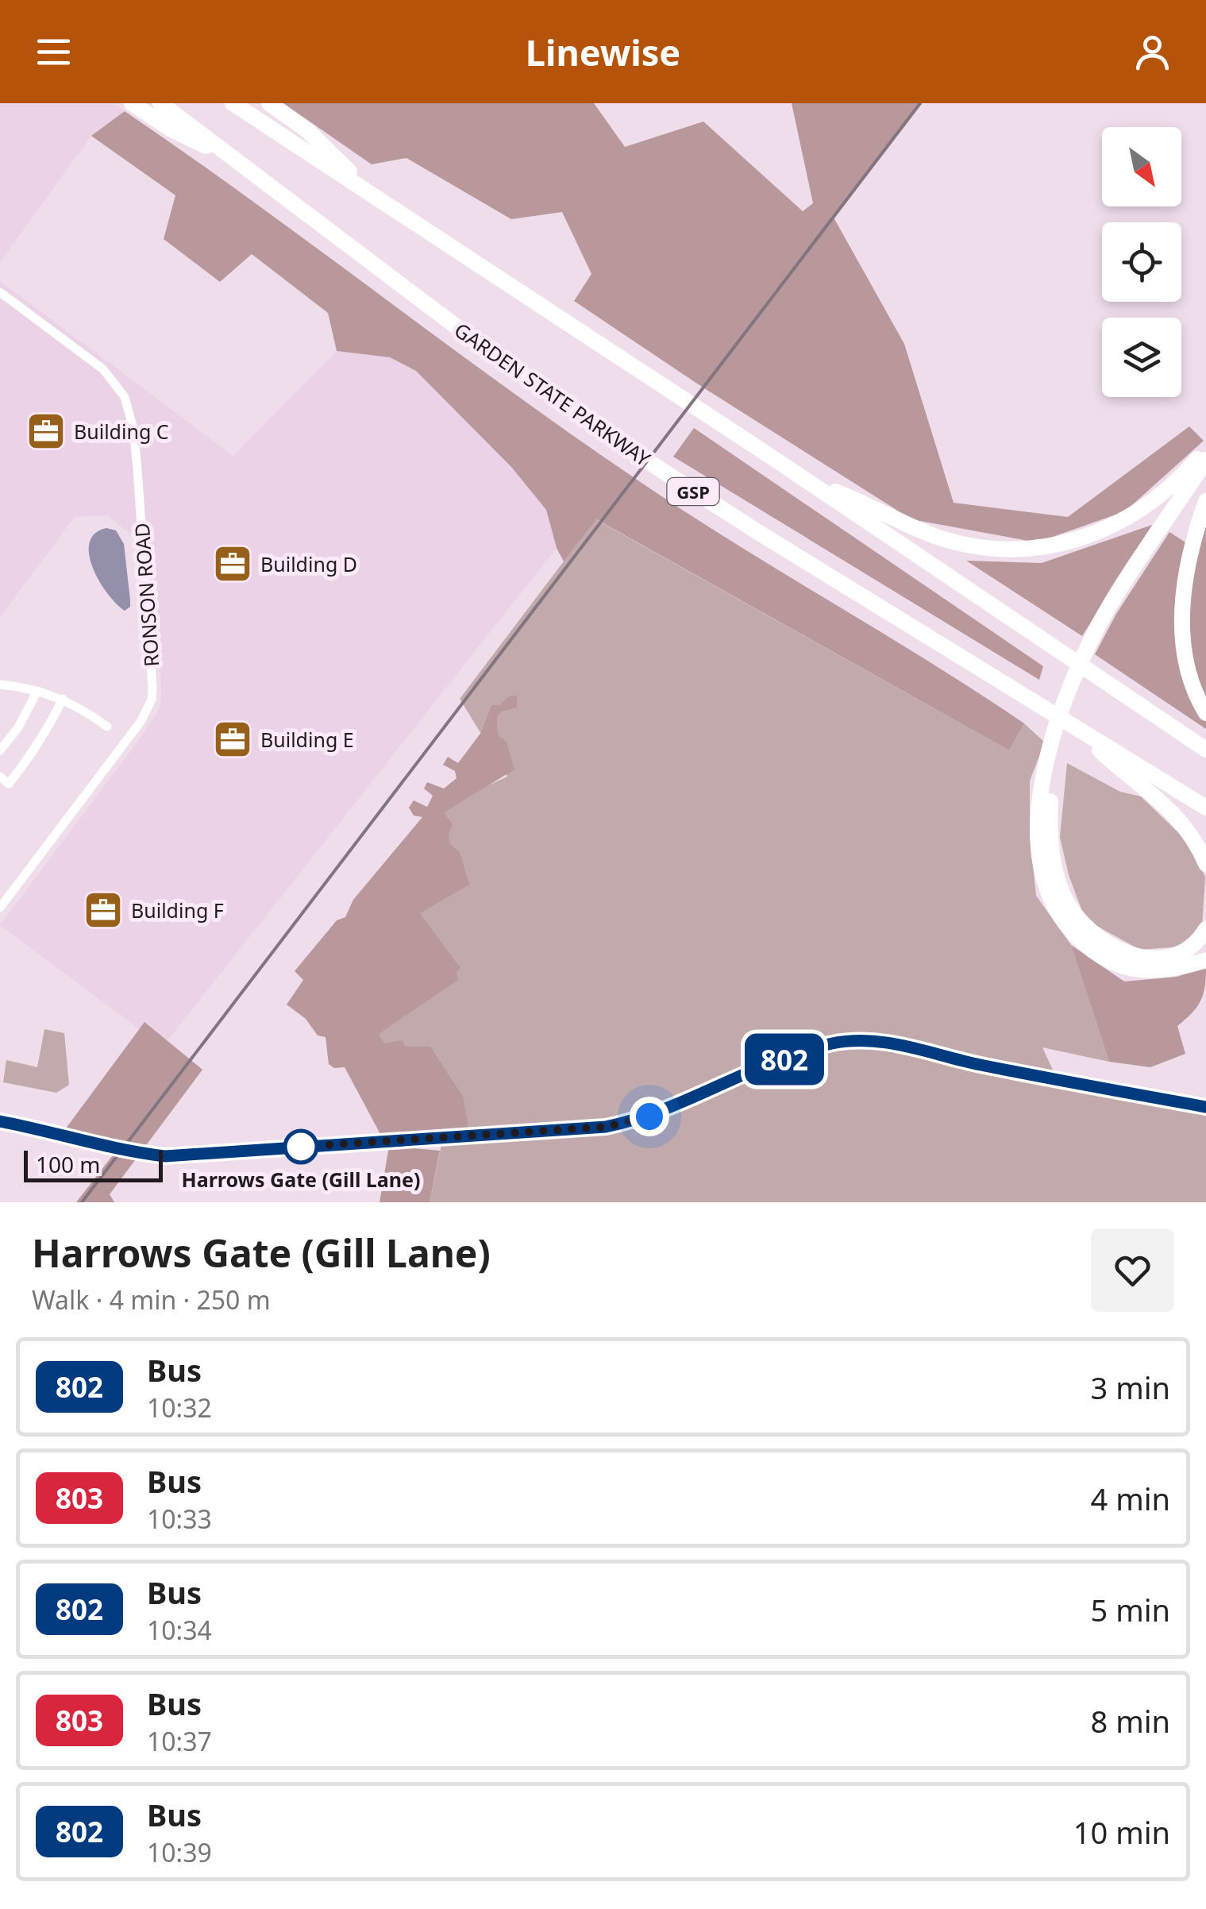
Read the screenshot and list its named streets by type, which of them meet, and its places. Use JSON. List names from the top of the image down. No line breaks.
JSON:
{"streets":{"highway":["GARDEN STATE PARKWAY","GSP"],"street":["RONSON ROAD"]},"places":{"office":["Building C","Building D","Building E","Building F"],"other":["Harrows Gate (Gill Lane)"]},"lines":["bus line 802"],"scale_bar":"100 m","north":"bottom right","page":{"header":"Linewise","on_map":"802","scale":"100 m","heading":["Harrows Gate (Gill Lane)","Walk · 4 min · 250 m"],"list":[{"mark":"802","name":"Bus","note":"10:32","value":"3 min"},{"mark":"803","name":"Bus","note":"10:33","value":"4 min"},{"mark":"802","name":"Bus","note":"10:34","value":"5 min"},{"mark":"803","name":"Bus","note":"10:37","value":"8 min"},{"mark":"802","name":"Bus","note":"10:39","value":"10 min"}]}}
